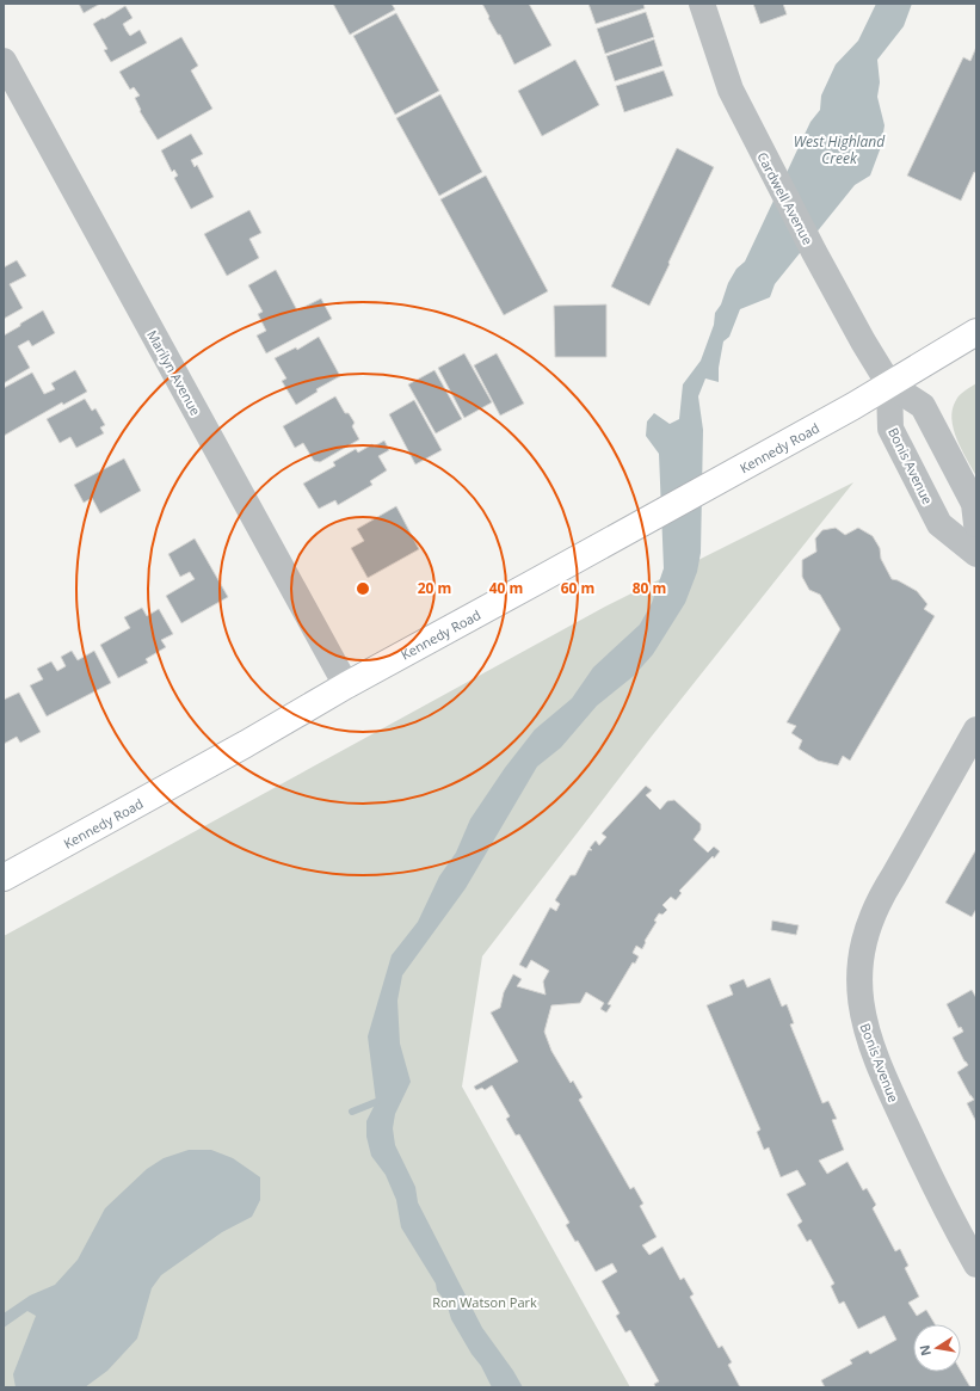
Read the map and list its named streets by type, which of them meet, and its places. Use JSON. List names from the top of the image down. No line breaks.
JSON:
{"streets":{"main road":["Kennedy Road"],"street":["Cardwell Avenue","Marilyn Avenue","Bonis Avenue"]},"crossings":[["Cardwell Avenue","Kennedy Road"],["Cardwell Avenue","Bonis Avenue"],["Marilyn Avenue","Kennedy Road"],["Kennedy Road","Bonis Avenue"]],"water":["West Highland Creek"],"parks":["Ron Watson Park"],"north":"left","rings":["20 m","40 m","60 m","80 m"]}
